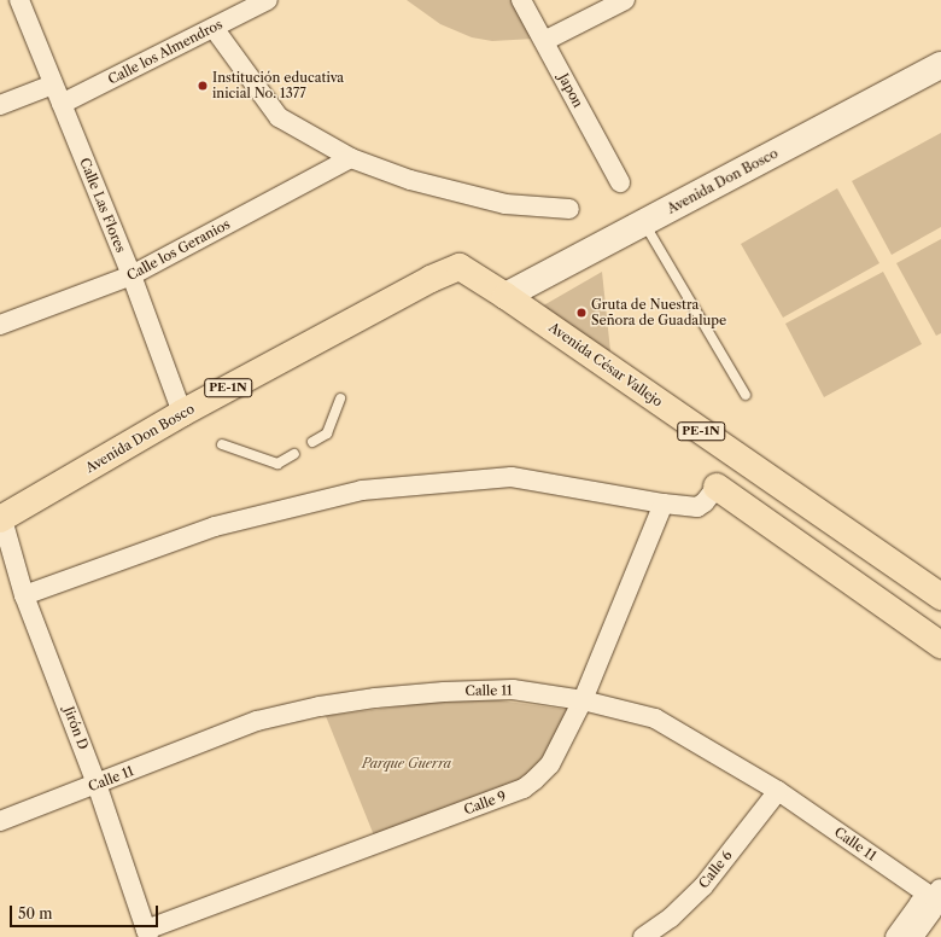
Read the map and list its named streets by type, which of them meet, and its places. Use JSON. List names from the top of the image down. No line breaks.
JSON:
{"streets":{"main road":["Avenida Don Bosco","Avenida César Vallejo","PE-1N"],"street":["Calle los Almendros","Japon","Calle Las Flores","Calle los Geranios","Calle 11","Jirón D","Calle 9","Calle 6"]},"crossings":[["Calle los Almendros","Calle Las Flores"],["Avenida Don Bosco","Calle Las Flores"],["Avenida Don Bosco","Avenida César Vallejo"],["Avenida Don Bosco","Jirón D"],["Calle Las Flores","Calle los Geranios"],["Calle 11","Jirón D"],["Calle 11","Calle 9"],["Calle 11","Calle 6"],["Jirón D","Calle 9"]],"parks":["Parque Guerra"],"places":["Institución educativa inicial No. 1377","Gruta de Nuestra Señora de Guadalupe"],"scale_bar":"50 m"}
